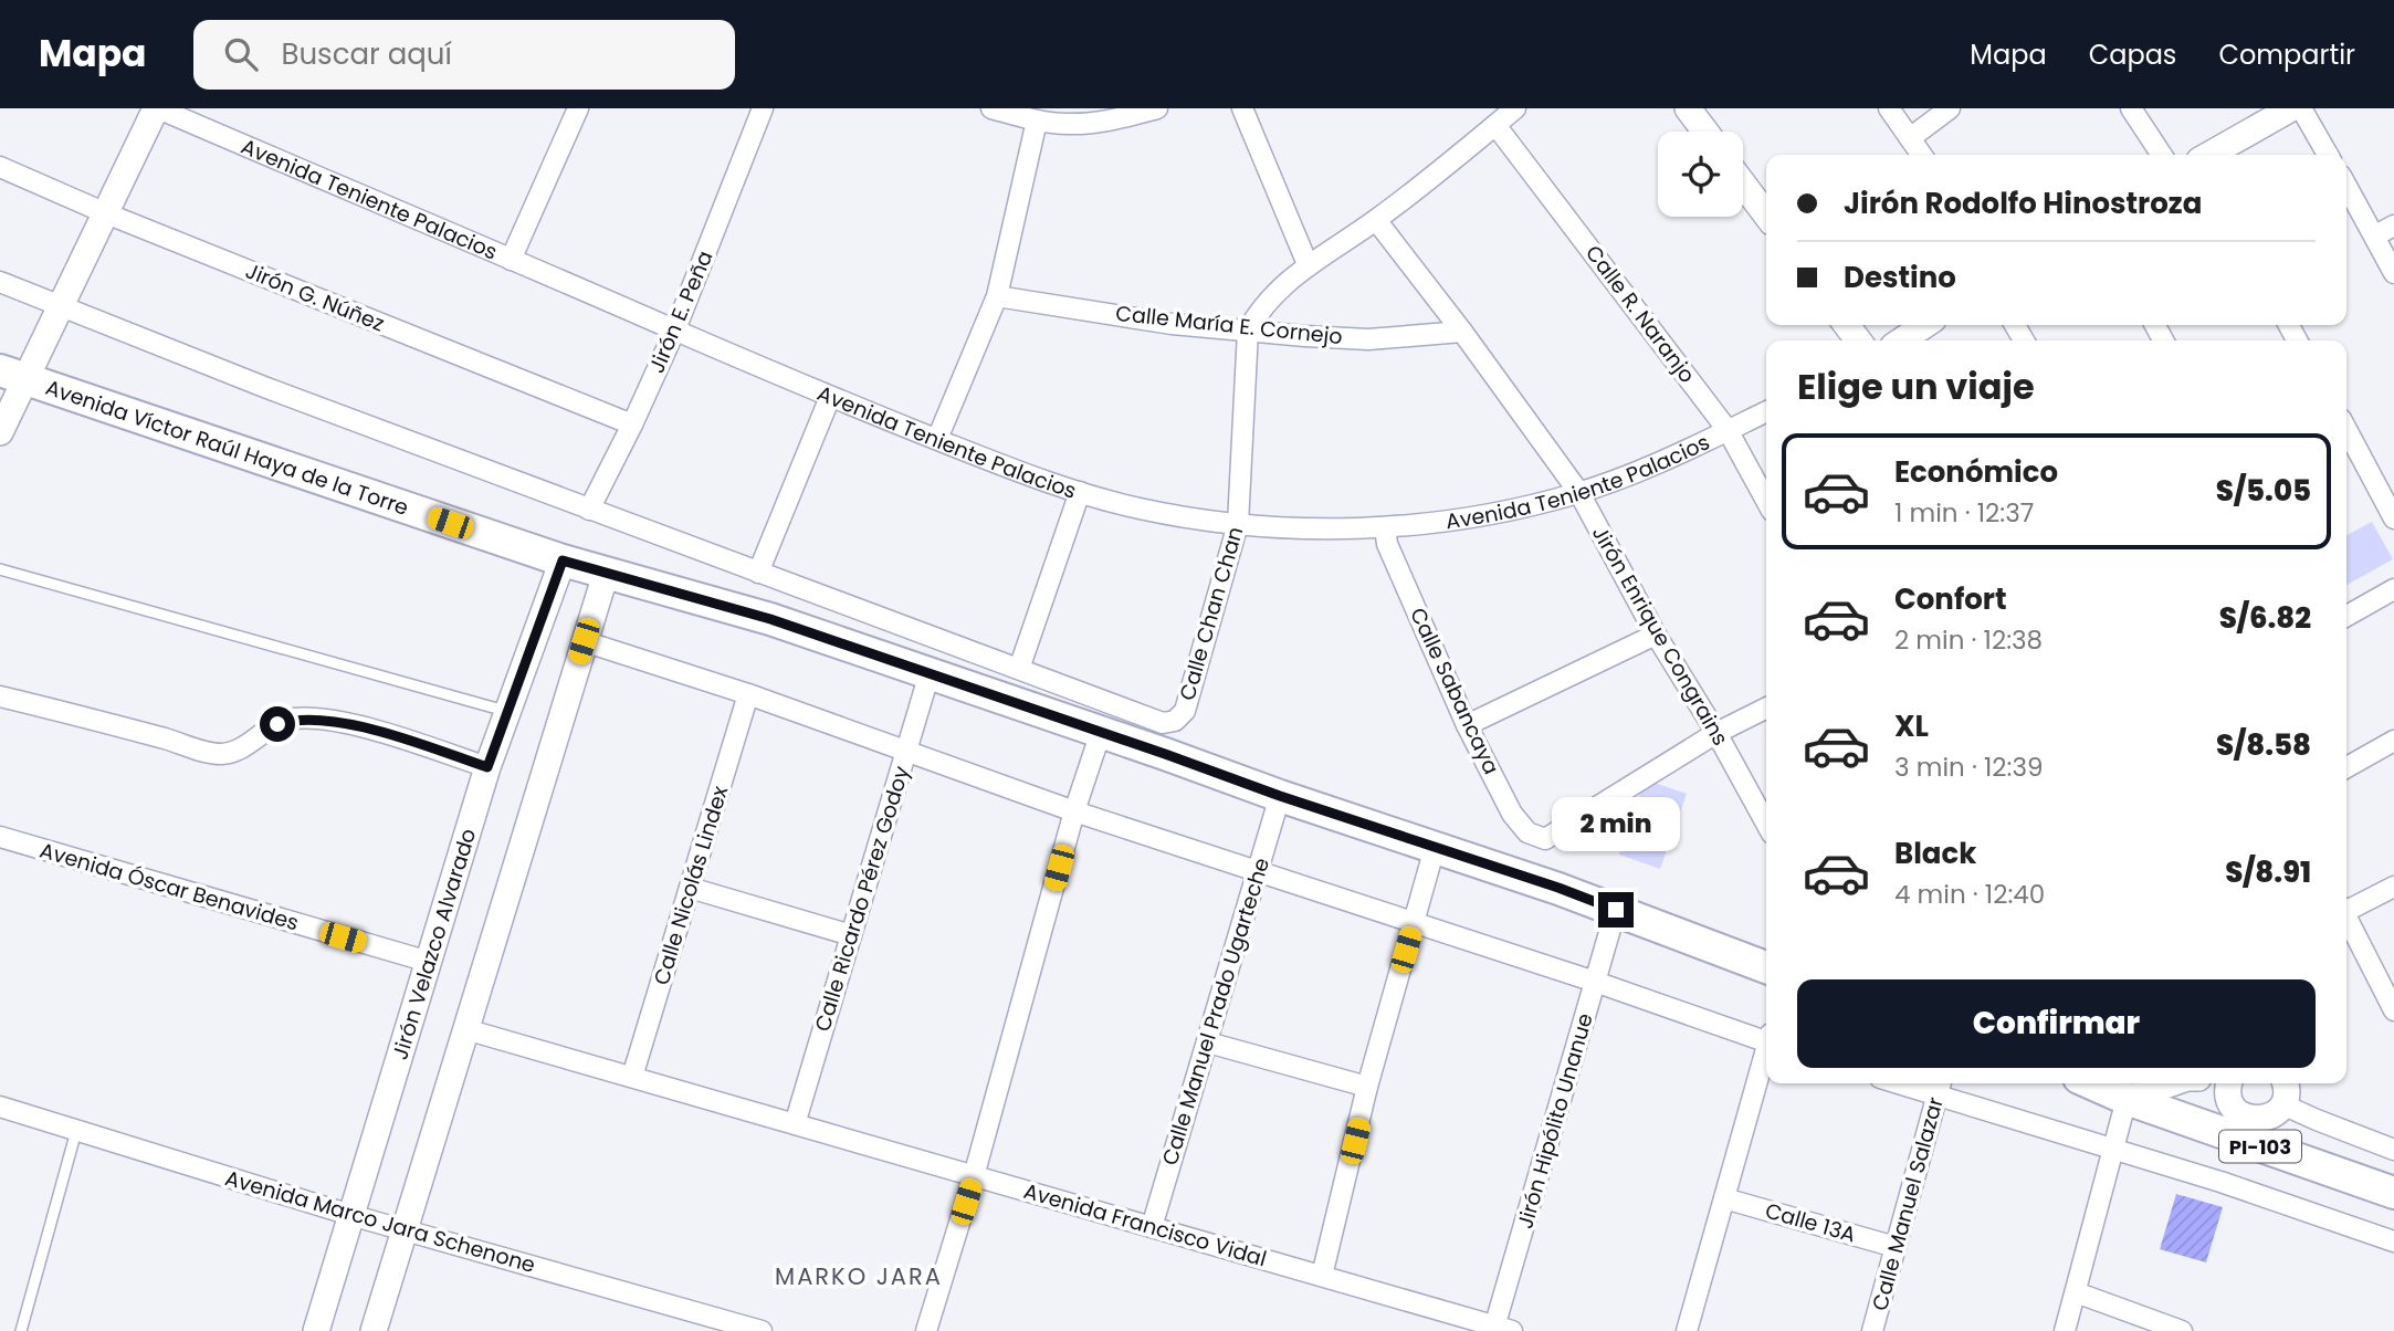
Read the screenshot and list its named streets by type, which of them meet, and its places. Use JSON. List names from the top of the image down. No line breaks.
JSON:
{"streets":{"main road":["Avenida Víctor Raúl Haya de la Torre","PI-103"],"street":["Avenida Teniente Palacios","Jirón G. Núñez","Jirón E. Peña","Calle R. Naranjo","Calle María E. Cornejo","Calle Chan Chan","Jirón Enrique Congrains","Calle Sabancaya","Calle Nicolás Lindex","Avenida Óscar Benavides","Calle Ricardo Pérez Godoy","Jirón Velazco Alvarado","Calle Manuel Prado Ugarteche","Jirón Hipólito Unanue","Calle Manuel Salazar","Avenida Marco Jara Schenone","Calle 13A","Avenida Francisco Vidal"]},"crossings":[["Avenida Teniente Palacios","Jirón E. Peña"],["Avenida Teniente Palacios","Calle R. Naranjo"],["Avenida Teniente Palacios","Calle Chan Chan"],["Avenida Teniente Palacios","Jirón Enrique Congrains"],["Avenida Teniente Palacios","Calle Sabancaya"],["Jirón G. Núñez","Jirón E. Peña"],["Calle María E. Cornejo","Calle Chan Chan"],["Calle María E. Cornejo","Jirón Enrique Congrains"],["Avenida Víctor Raúl Haya de la Torre","Calle Ricardo Pérez Godoy"],["Avenida Víctor Raúl Haya de la Torre","Jirón Velazco Alvarado"],["Avenida Víctor Raúl Haya de la Torre","Calle Manuel Prado Ugarteche"],["Avenida Víctor Raúl Haya de la Torre","Jirón Hipólito Unanue"],["Jirón Enrique Congrains","Calle Sabancaya"],["Calle Nicolás Lindex","Avenida Francisco Vidal"],["Avenida Óscar Benavides","Jirón Velazco Alvarado"],["Calle Ricardo Pérez Godoy","Avenida Francisco Vidal"],["Jirón Velazco Alvarado","Avenida Marco Jara Schenone"],["Calle Manuel Prado Ugarteche","Avenida Francisco Vidal"],["Jirón Hipólito Unanue","Avenida Francisco Vidal"],["Calle Manuel Salazar","Calle 13A"]],"districts":["MARKO JARA"],"page":{"header":"Mapa","search":"Buscar aquí","nav":["Mapa","Capas","Compartir"],"banner":["Jirón Rodolfo Hinostroza","Destino"],"heading":"Elige un viaje","list":[{"name":"Económico","note":"1 min · 12:37","value":"S/5.05"},{"name":"Confort","note":"2 min · 12:38","value":"S/6.82"},{"name":"XL","note":"3 min · 12:39","value":"S/8.58"},{"name":"Black","note":"4 min · 12:40","value":"S/8.91"}],"bubble":"2 min","buttons":"Confirmar"}}
